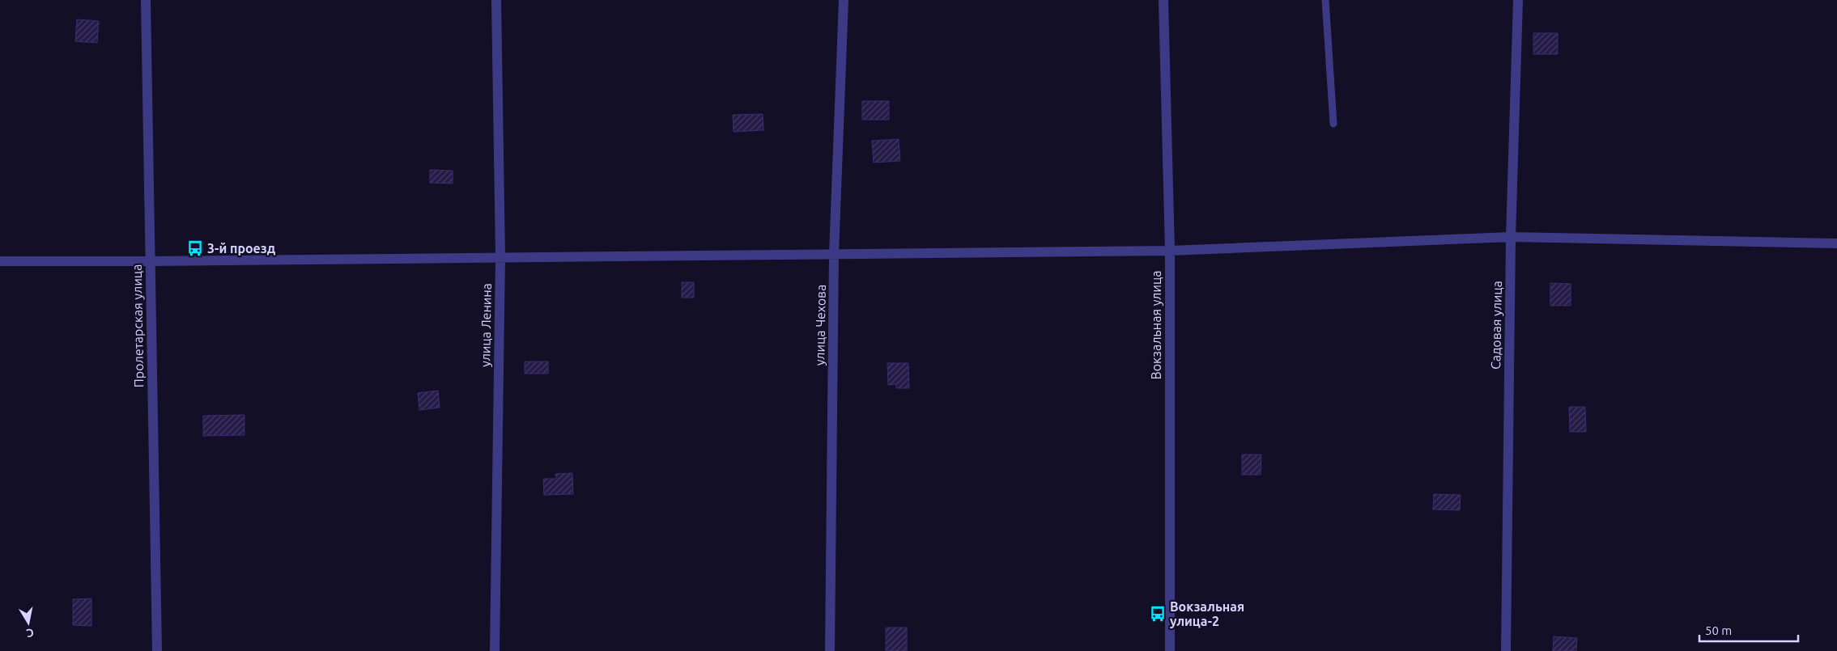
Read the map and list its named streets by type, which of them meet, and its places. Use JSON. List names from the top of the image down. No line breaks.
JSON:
{"streets":{"street":["улица Ленина","улица Чехова","Вокзальная улица","Садовая улица","Пролетарская улица"]},"places":{"bus stop":["3-й проезд","Вокзальная улица-2"]},"scale_bar":"50 m","north":"bottom"}
